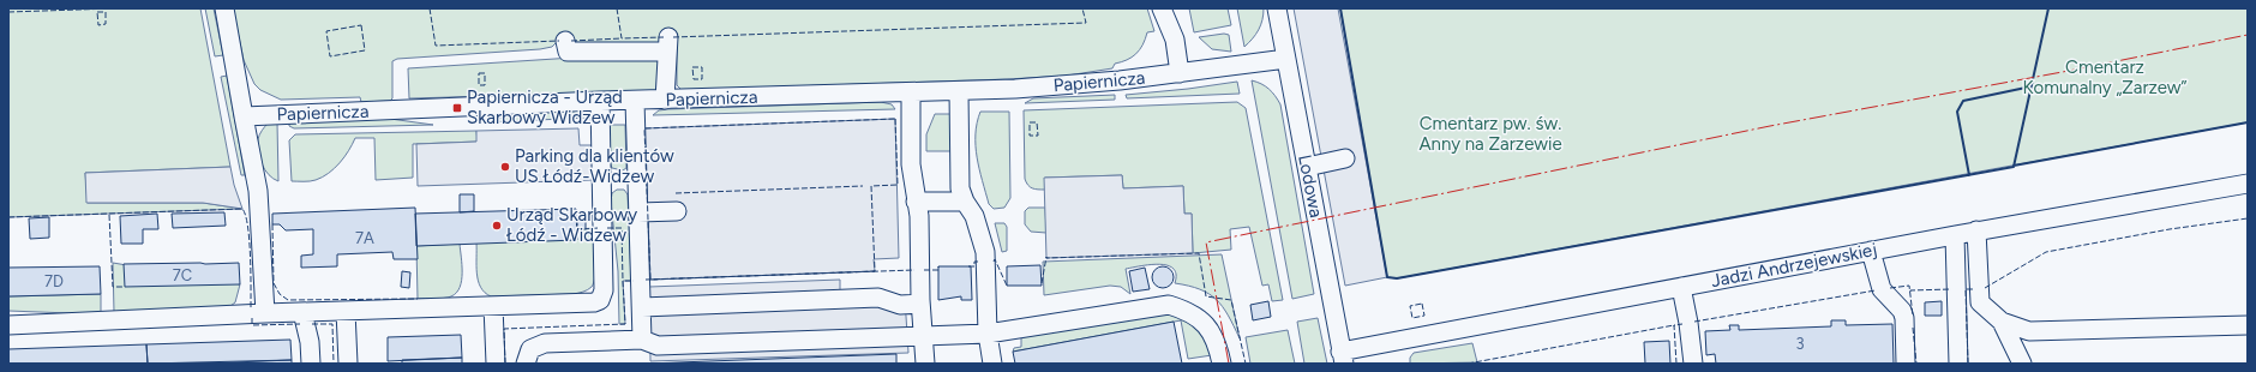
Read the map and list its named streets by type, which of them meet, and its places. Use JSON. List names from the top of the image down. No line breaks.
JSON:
{"streets":{"street":["Papiernicza","Lodowa","Jadzi Andrzejewskiej"]},"crossings":[["Papiernicza","Lodowa"],["Lodowa","Jadzi Andrzejewskiej"]],"parks":["Cmentarz Komunalny „Zarzew”","Cmentarz pw. św. Anny na Zarzewie"],"places":{"transit":["Papiernicza - Urząd Skarbowy Widzew"],"other":["Parking dla klientów US Łódź-Widzew","Urząd Skarbowy Łódź - Widzew"]},"house_numbers":["7A","7C","7D","3"]}
